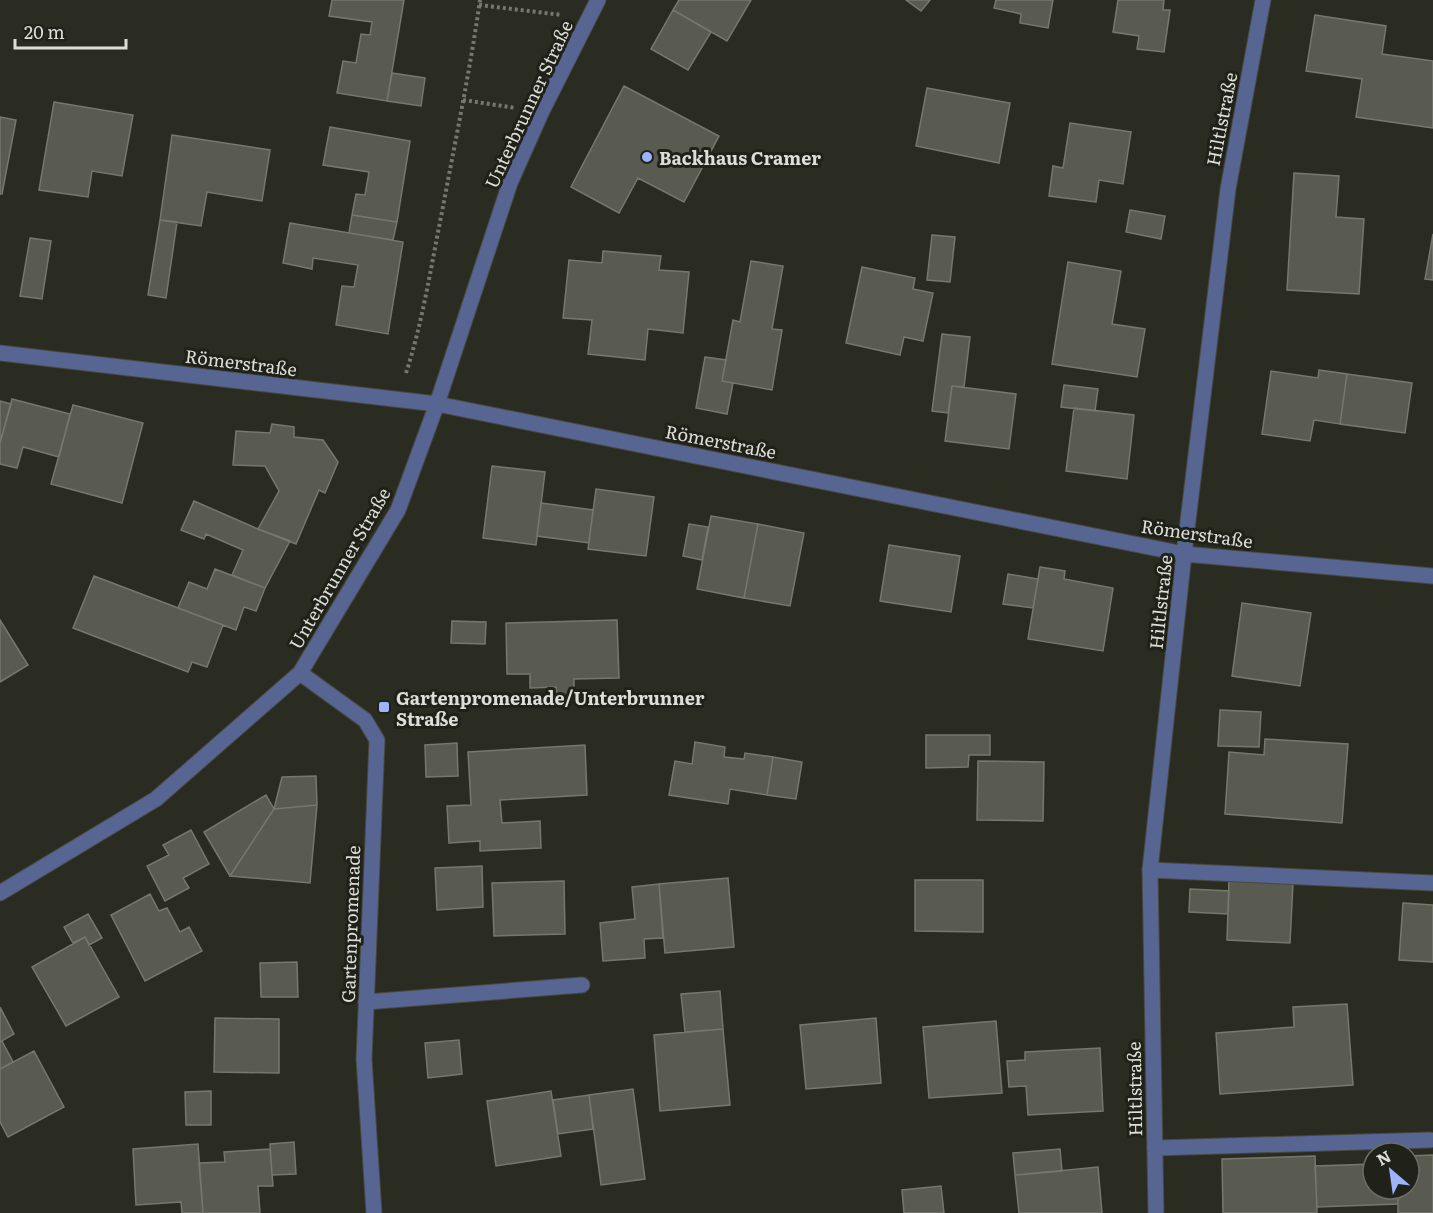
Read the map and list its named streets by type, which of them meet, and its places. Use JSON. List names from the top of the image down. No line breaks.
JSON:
{"streets":{"street":["Unterbrunner Straße","Hiltlstraße","Römerstraße","Gartenpromenade"]},"crossings":[["Unterbrunner Straße","Römerstraße"],["Unterbrunner Straße","Gartenpromenade"],["Hiltlstraße","Römerstraße"]],"places":{"other":["Backhaus Cramer"],"transit":["Gartenpromenade/Unterbrunner Straße"]},"scale_bar":"20 m","north":"top left"}
